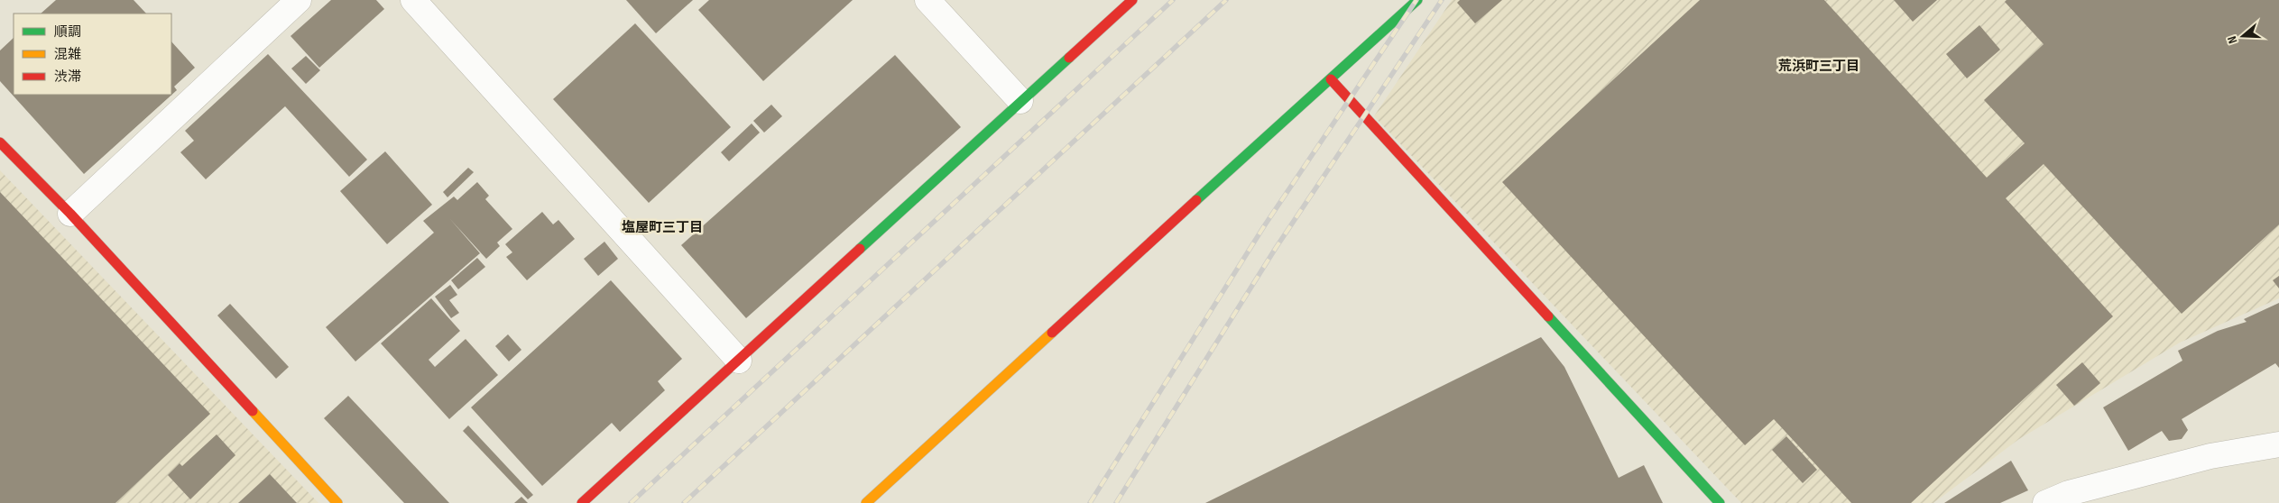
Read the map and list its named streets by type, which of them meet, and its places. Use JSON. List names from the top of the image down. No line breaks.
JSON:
{"districts":["荒浜町三丁目","塩屋町三丁目"],"legend":["順調","混雑","渋滞"],"north":"left"}
